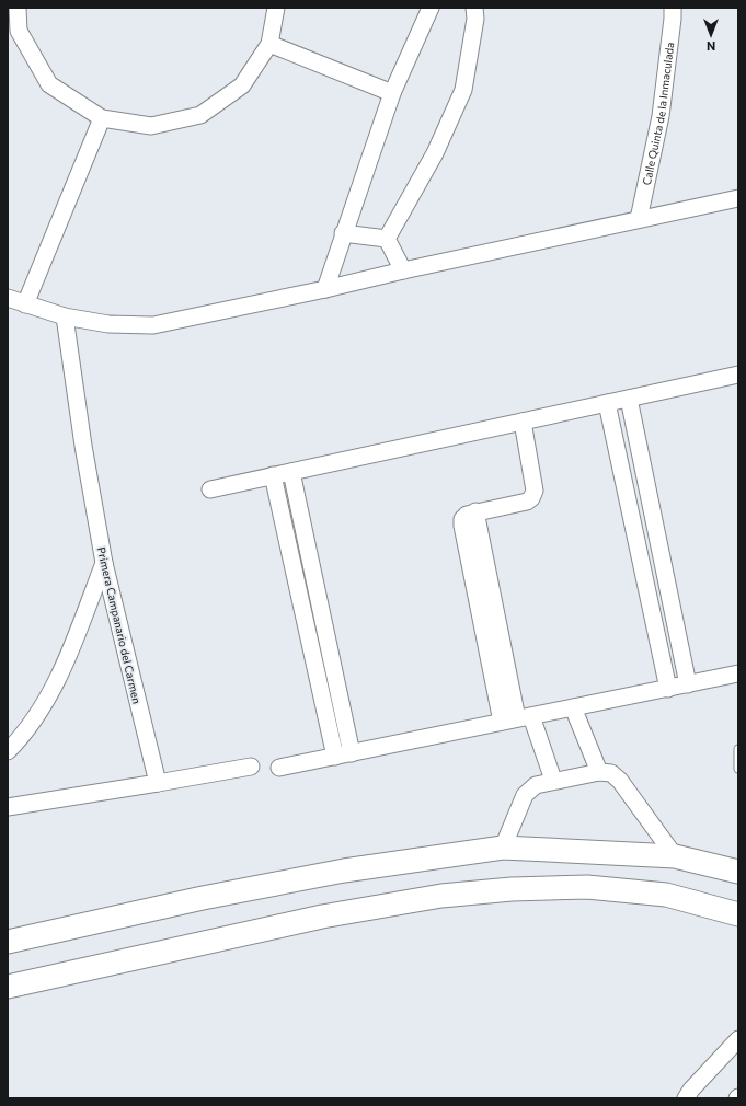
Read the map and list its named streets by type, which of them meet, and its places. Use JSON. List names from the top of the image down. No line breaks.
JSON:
{"streets":{"street":["Calle Quinta de la Inmaculada","Primera Campanario del Carmen"]},"north":"bottom"}
